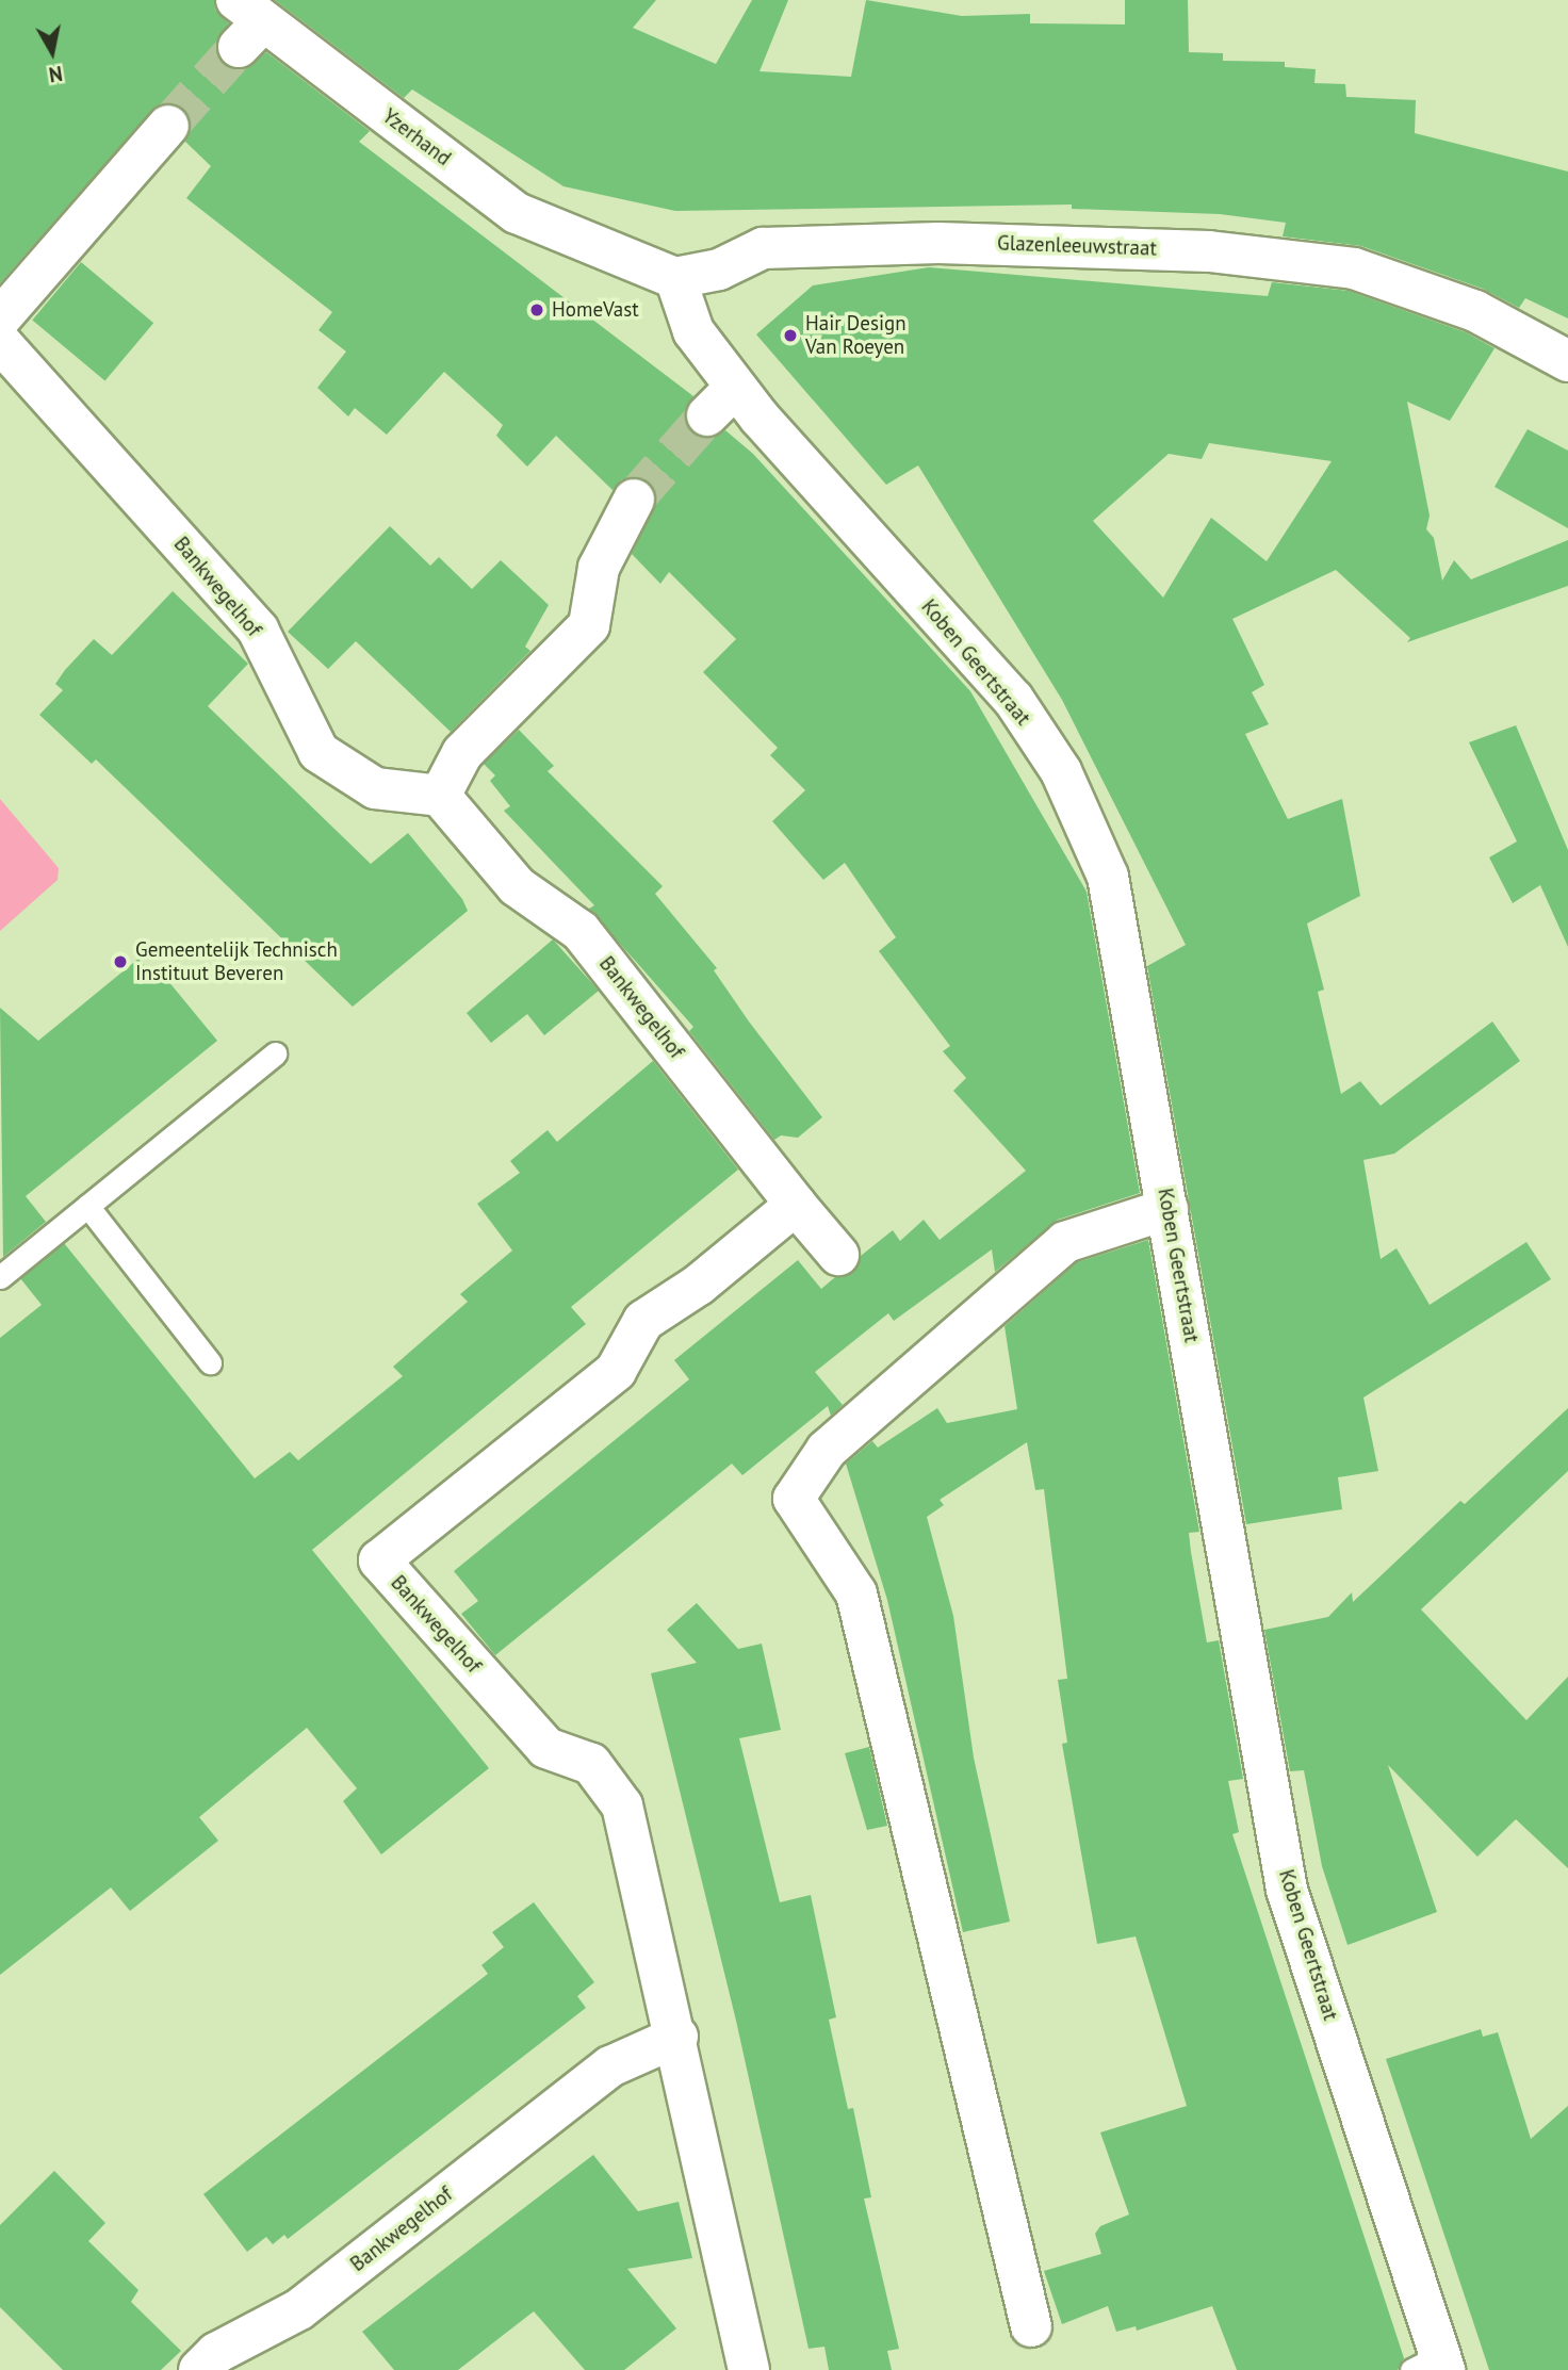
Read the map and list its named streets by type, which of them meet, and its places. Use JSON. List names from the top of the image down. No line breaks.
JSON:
{"streets":{"street":["Yzerhand","Glazenleeuwstraat","Bankwegelhof","Koben Geertstraat"]},"crossings":[["Yzerhand","Glazenleeuwstraat"],["Yzerhand","Koben Geertstraat"],["Glazenleeuwstraat","Koben Geertstraat"]],"places":["HomeVast","Hair Design Van Roeyen","Gemeentelijk Technisch Instituut Beveren"],"north":"bottom"}
